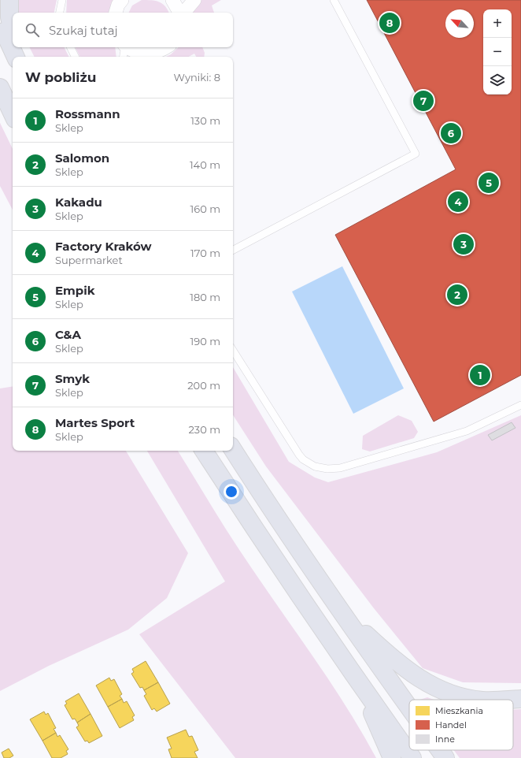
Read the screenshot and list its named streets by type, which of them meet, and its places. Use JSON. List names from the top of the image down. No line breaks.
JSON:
{"legend":["Mieszkania","Handel","Inne"],"north":"top left","page":{"map_buttons":["+","−"],"pins":["8","7","6","5","4","3","2","1"],"search":"Szukaj tutaj","heading":["W pobliżu","Wyniki: 8"],"list":[{"mark":"1","name":"Rossmann","note":"Sklep","value":"130 m"},{"mark":"2","name":"Salomon","note":"Sklep","value":"140 m"},{"mark":"3","name":"Kakadu","note":"Sklep","value":"160 m"},{"mark":"4","name":"Factory Kraków","note":"Supermarket","value":"170 m"},{"mark":"5","name":"Empik","note":"Sklep","value":"180 m"},{"mark":"6","name":"C&A","note":"Sklep","value":"190 m"},{"mark":"7","name":"Smyk","note":"Sklep","value":"200 m"},{"mark":"8","name":"Martes Sport","note":"Sklep","value":"230 m"}]}}
